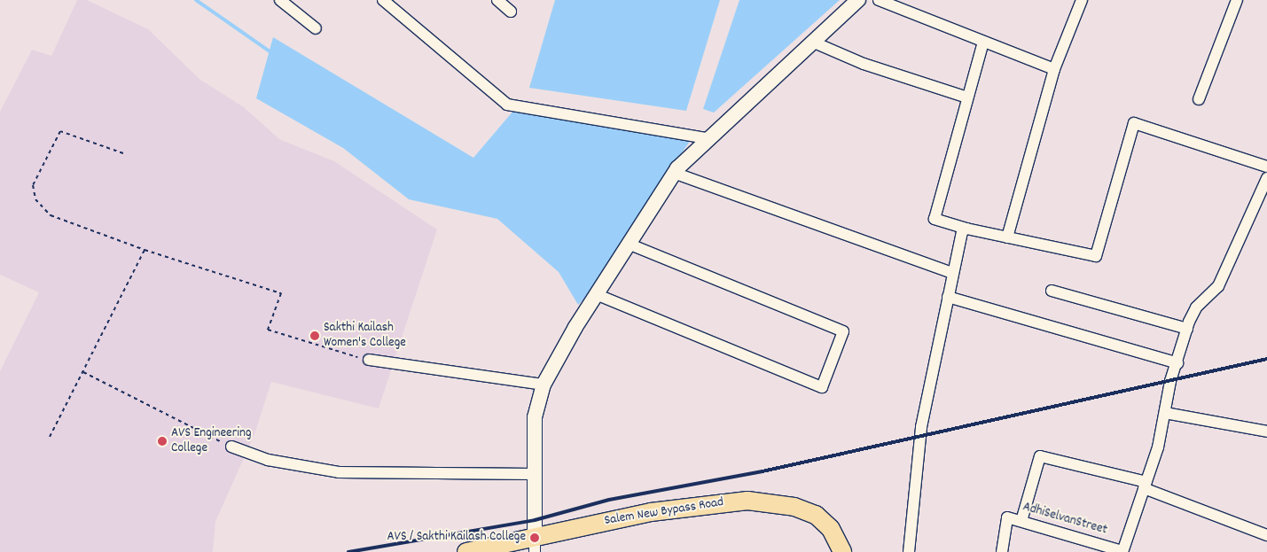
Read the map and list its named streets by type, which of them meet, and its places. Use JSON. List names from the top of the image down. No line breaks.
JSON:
{"streets":{"main road":["Salem New Bypass Road"],"street":["AdhiSelvanStreet"]},"places":["Sakthi Kailash Women's College","AVS Engineering College","AVS / Sakthi Kailash College"]}
